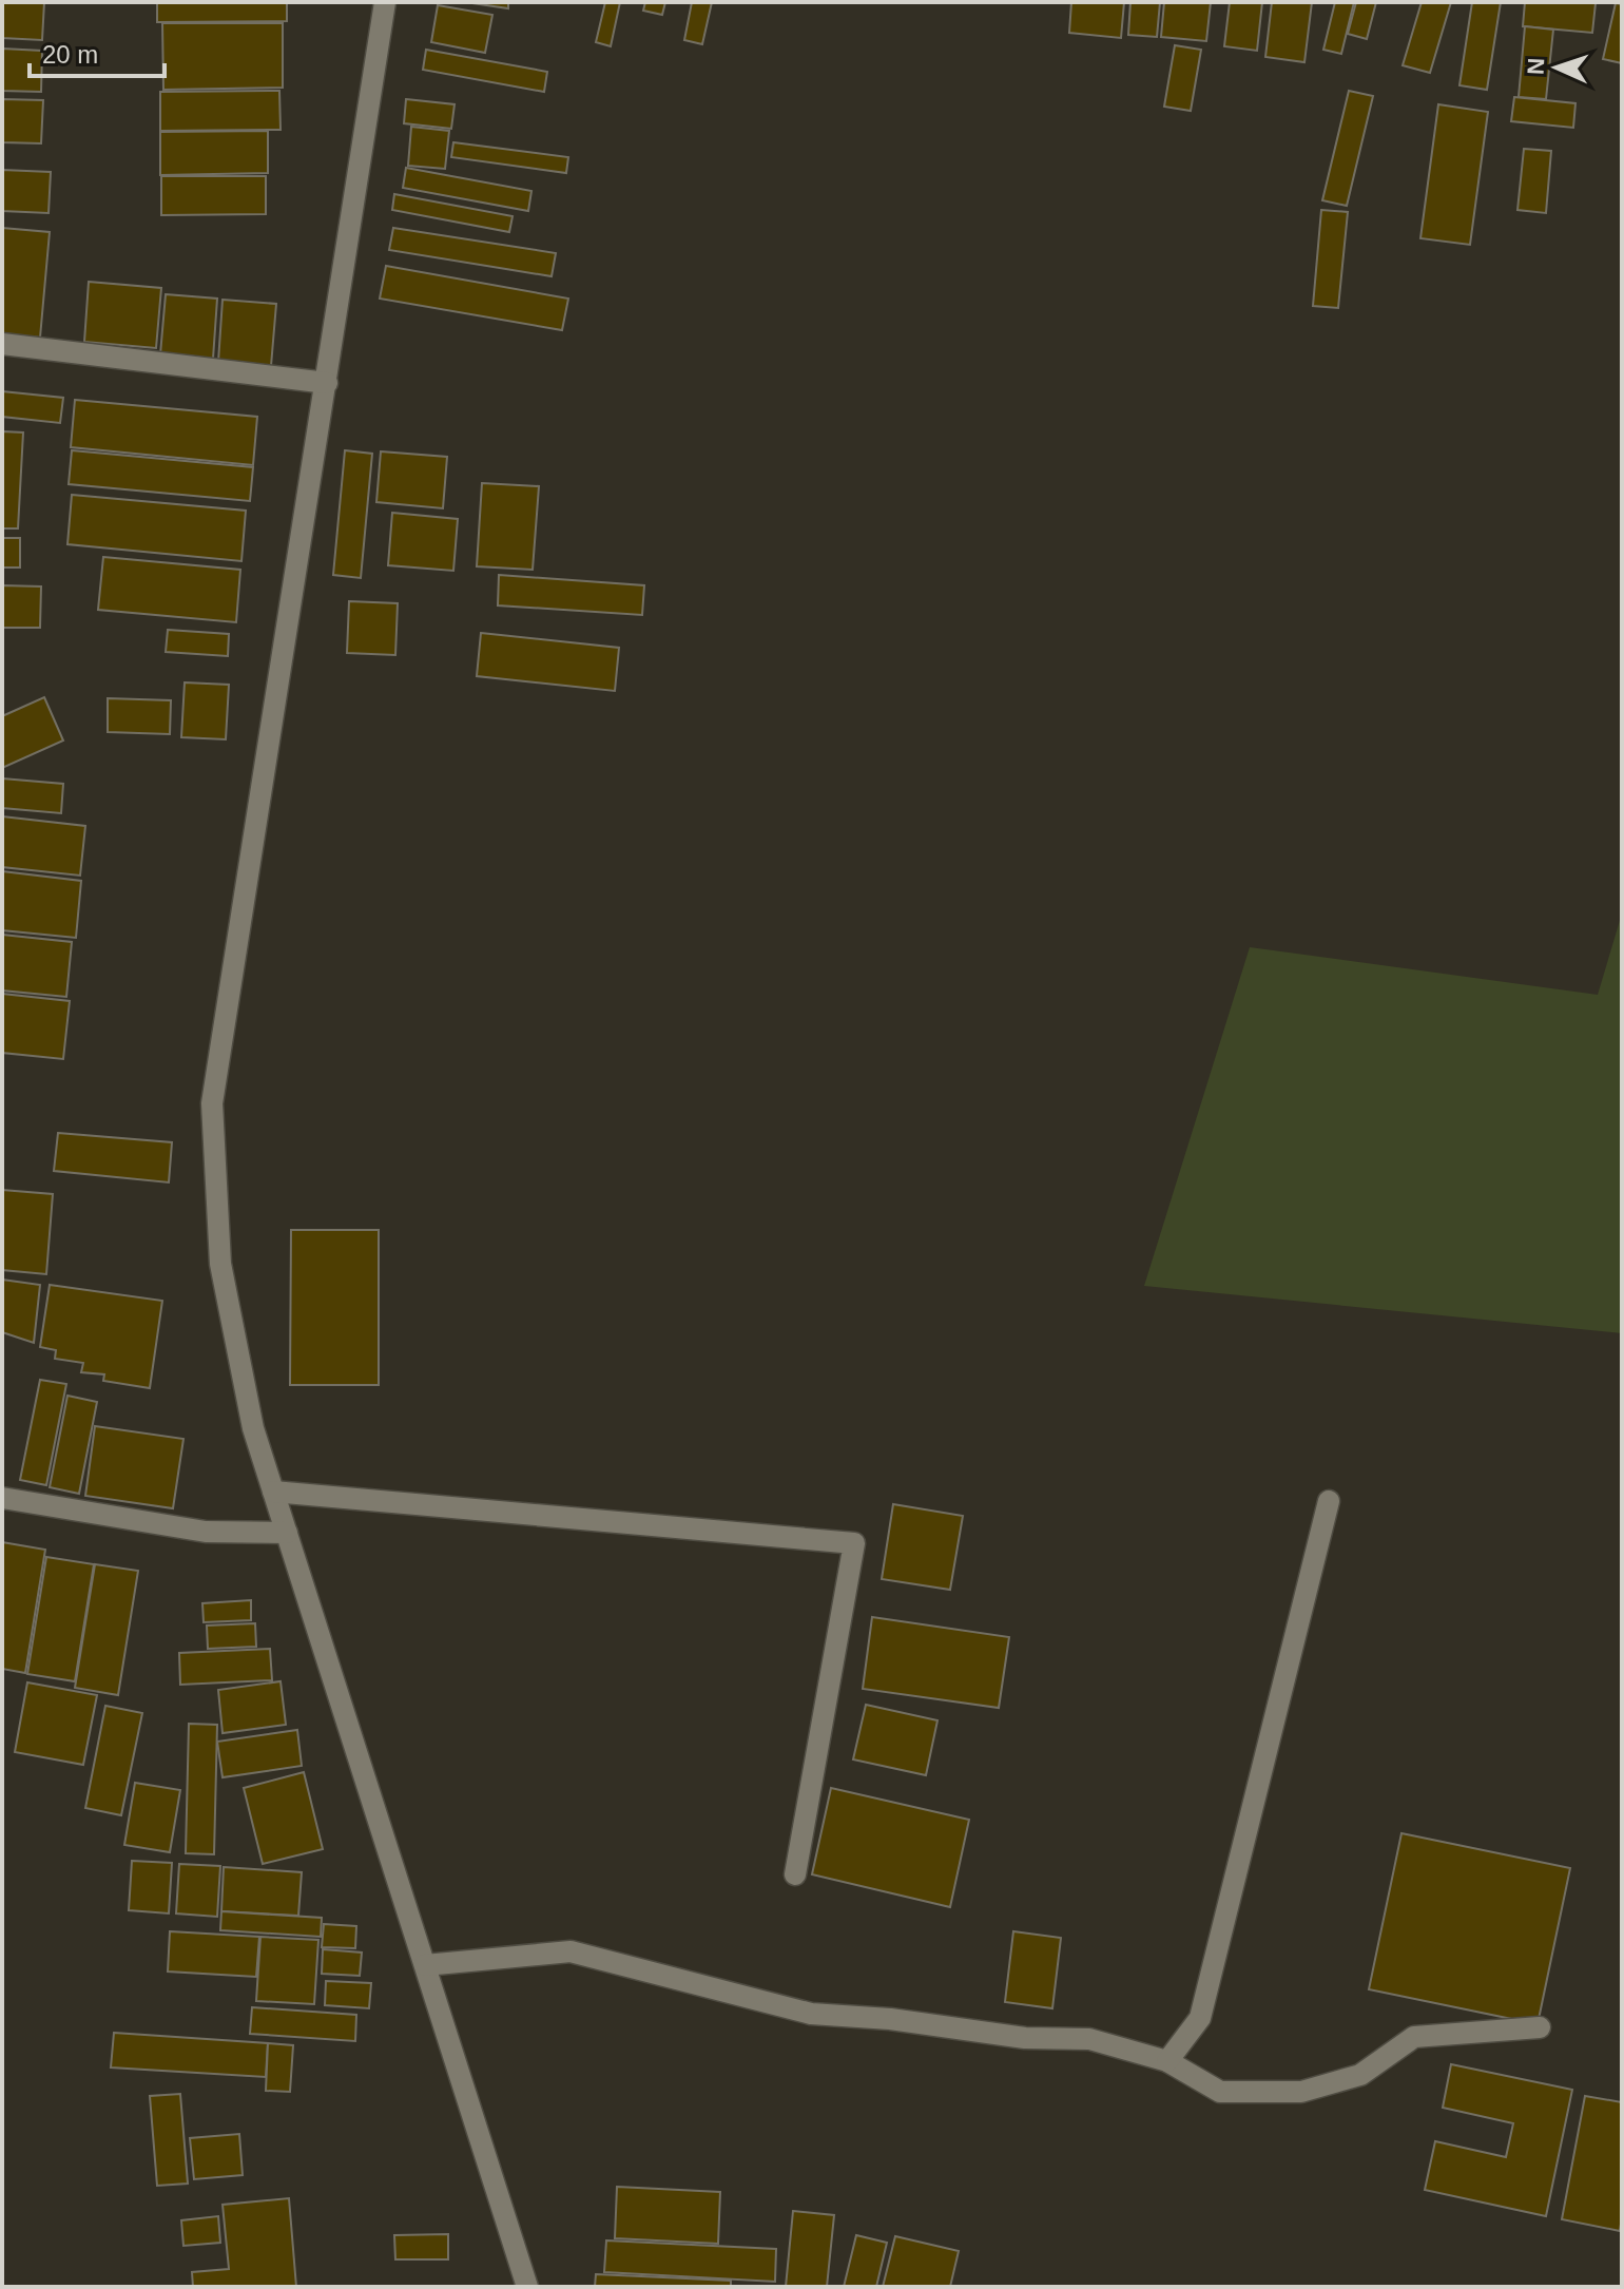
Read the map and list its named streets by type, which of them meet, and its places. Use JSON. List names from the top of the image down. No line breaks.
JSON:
{"scale_bar":"20 m","north":"left"}
